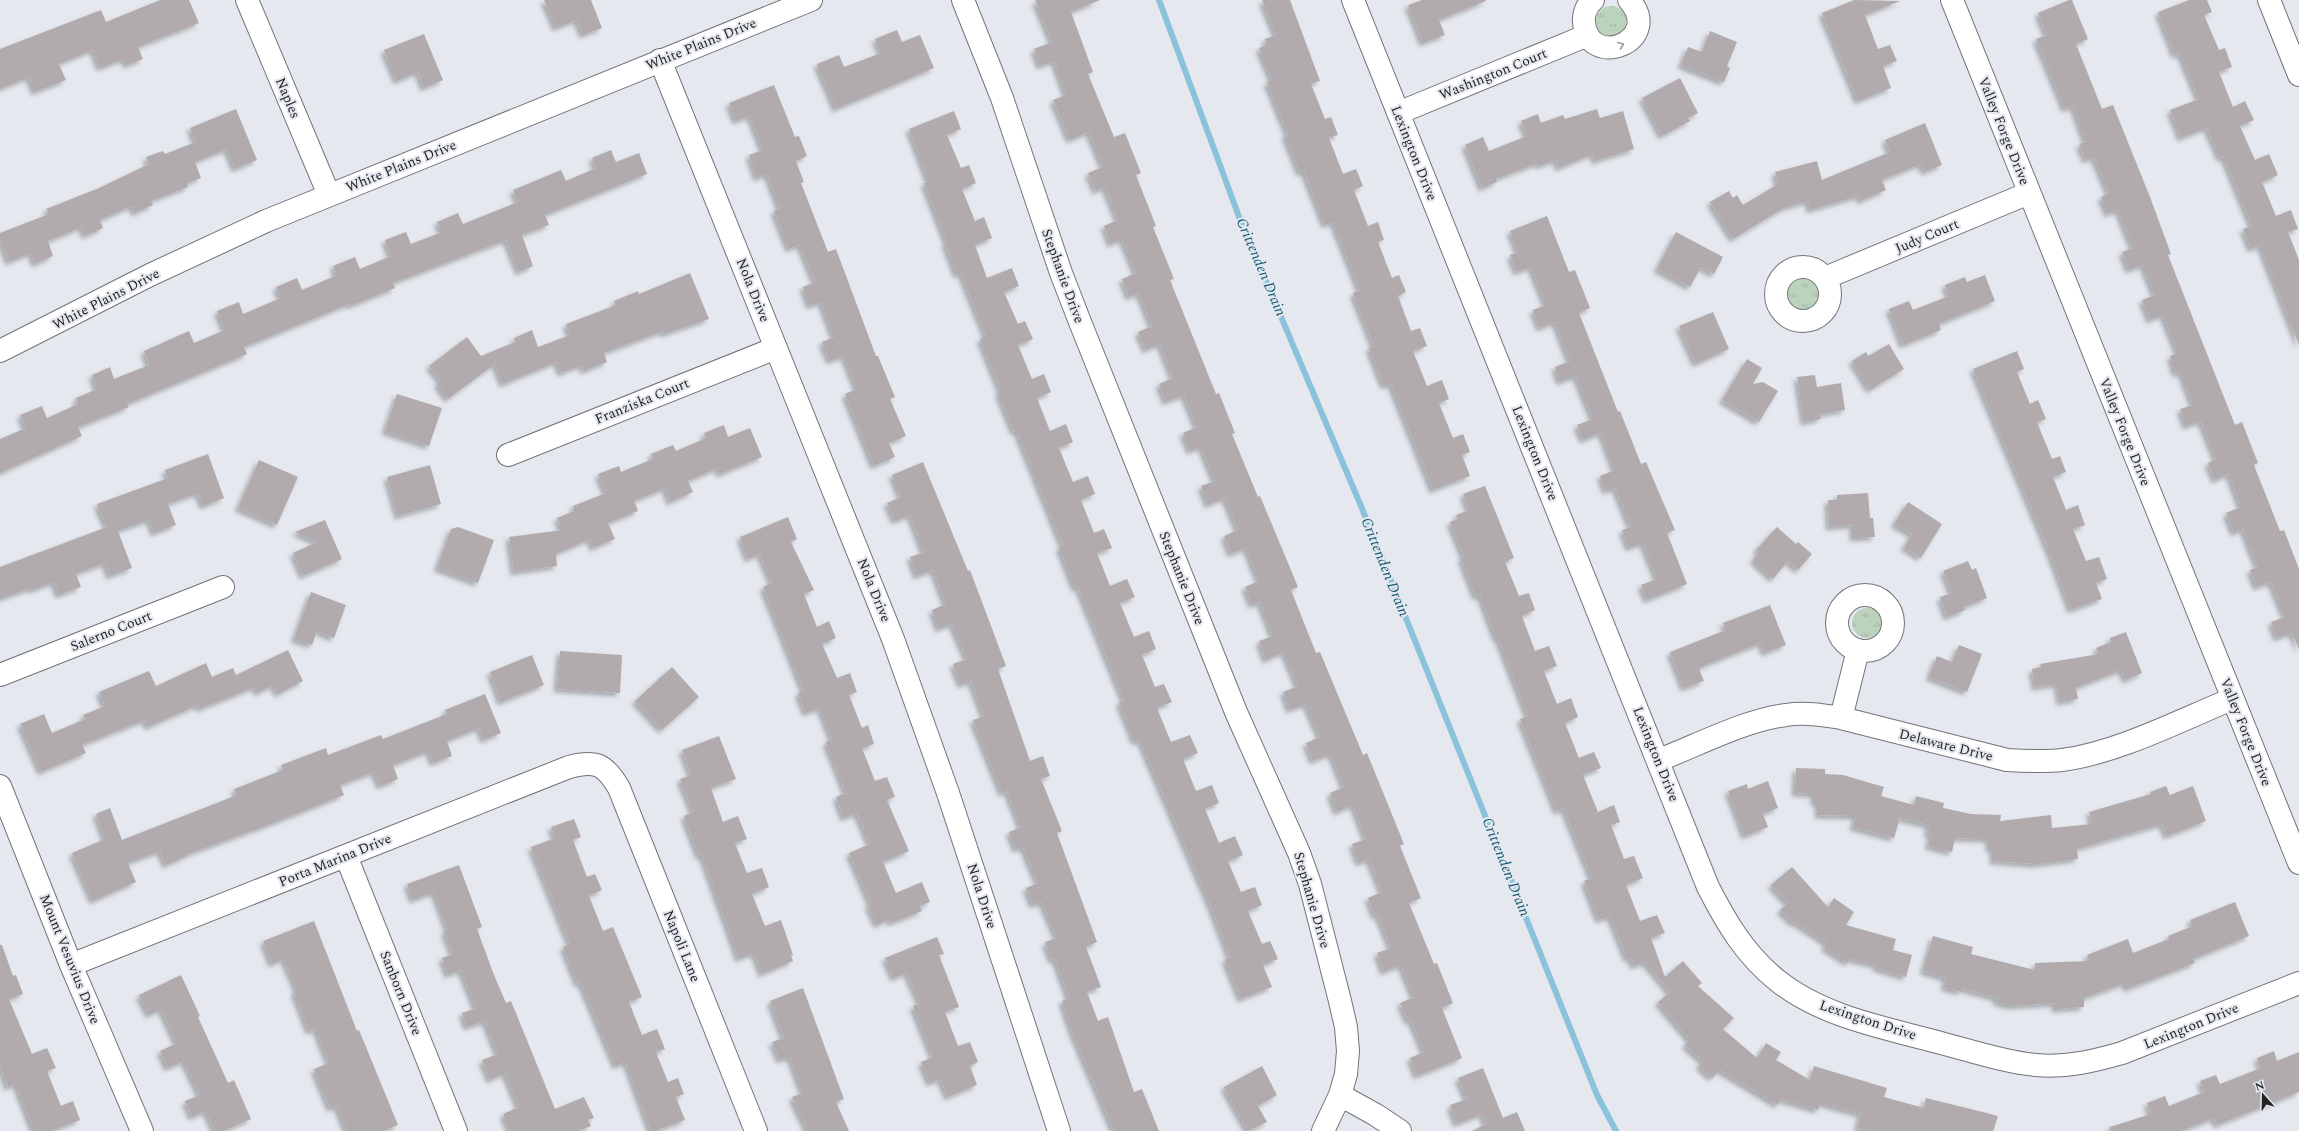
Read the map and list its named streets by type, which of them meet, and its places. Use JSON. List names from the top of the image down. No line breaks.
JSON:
{"streets":{"street":["White Plains Drive","Washington Court","Naples","Valley Forge Drive","Lexington Drive","Judy Court","Stephanie Drive","Nola Drive","Franziska Court","Salerno Court","Delaware Drive","Porta Marina Drive","Napoli Lane","Mount Vesuvius Drive","Sanborn Drive"]},"crossings":[["White Plains Drive","Naples"],["White Plains Drive","Nola Drive"],["Washington Court","Lexington Drive"],["Valley Forge Drive","Judy Court"],["Valley Forge Drive","Delaware Drive"],["Lexington Drive","Delaware Drive"],["Nola Drive","Franziska Court"],["Porta Marina Drive","Napoli Lane"],["Porta Marina Drive","Mount Vesuvius Drive"],["Porta Marina Drive","Sanborn Drive"]],"water":["Crittenden Drain"],"north":"top"}
